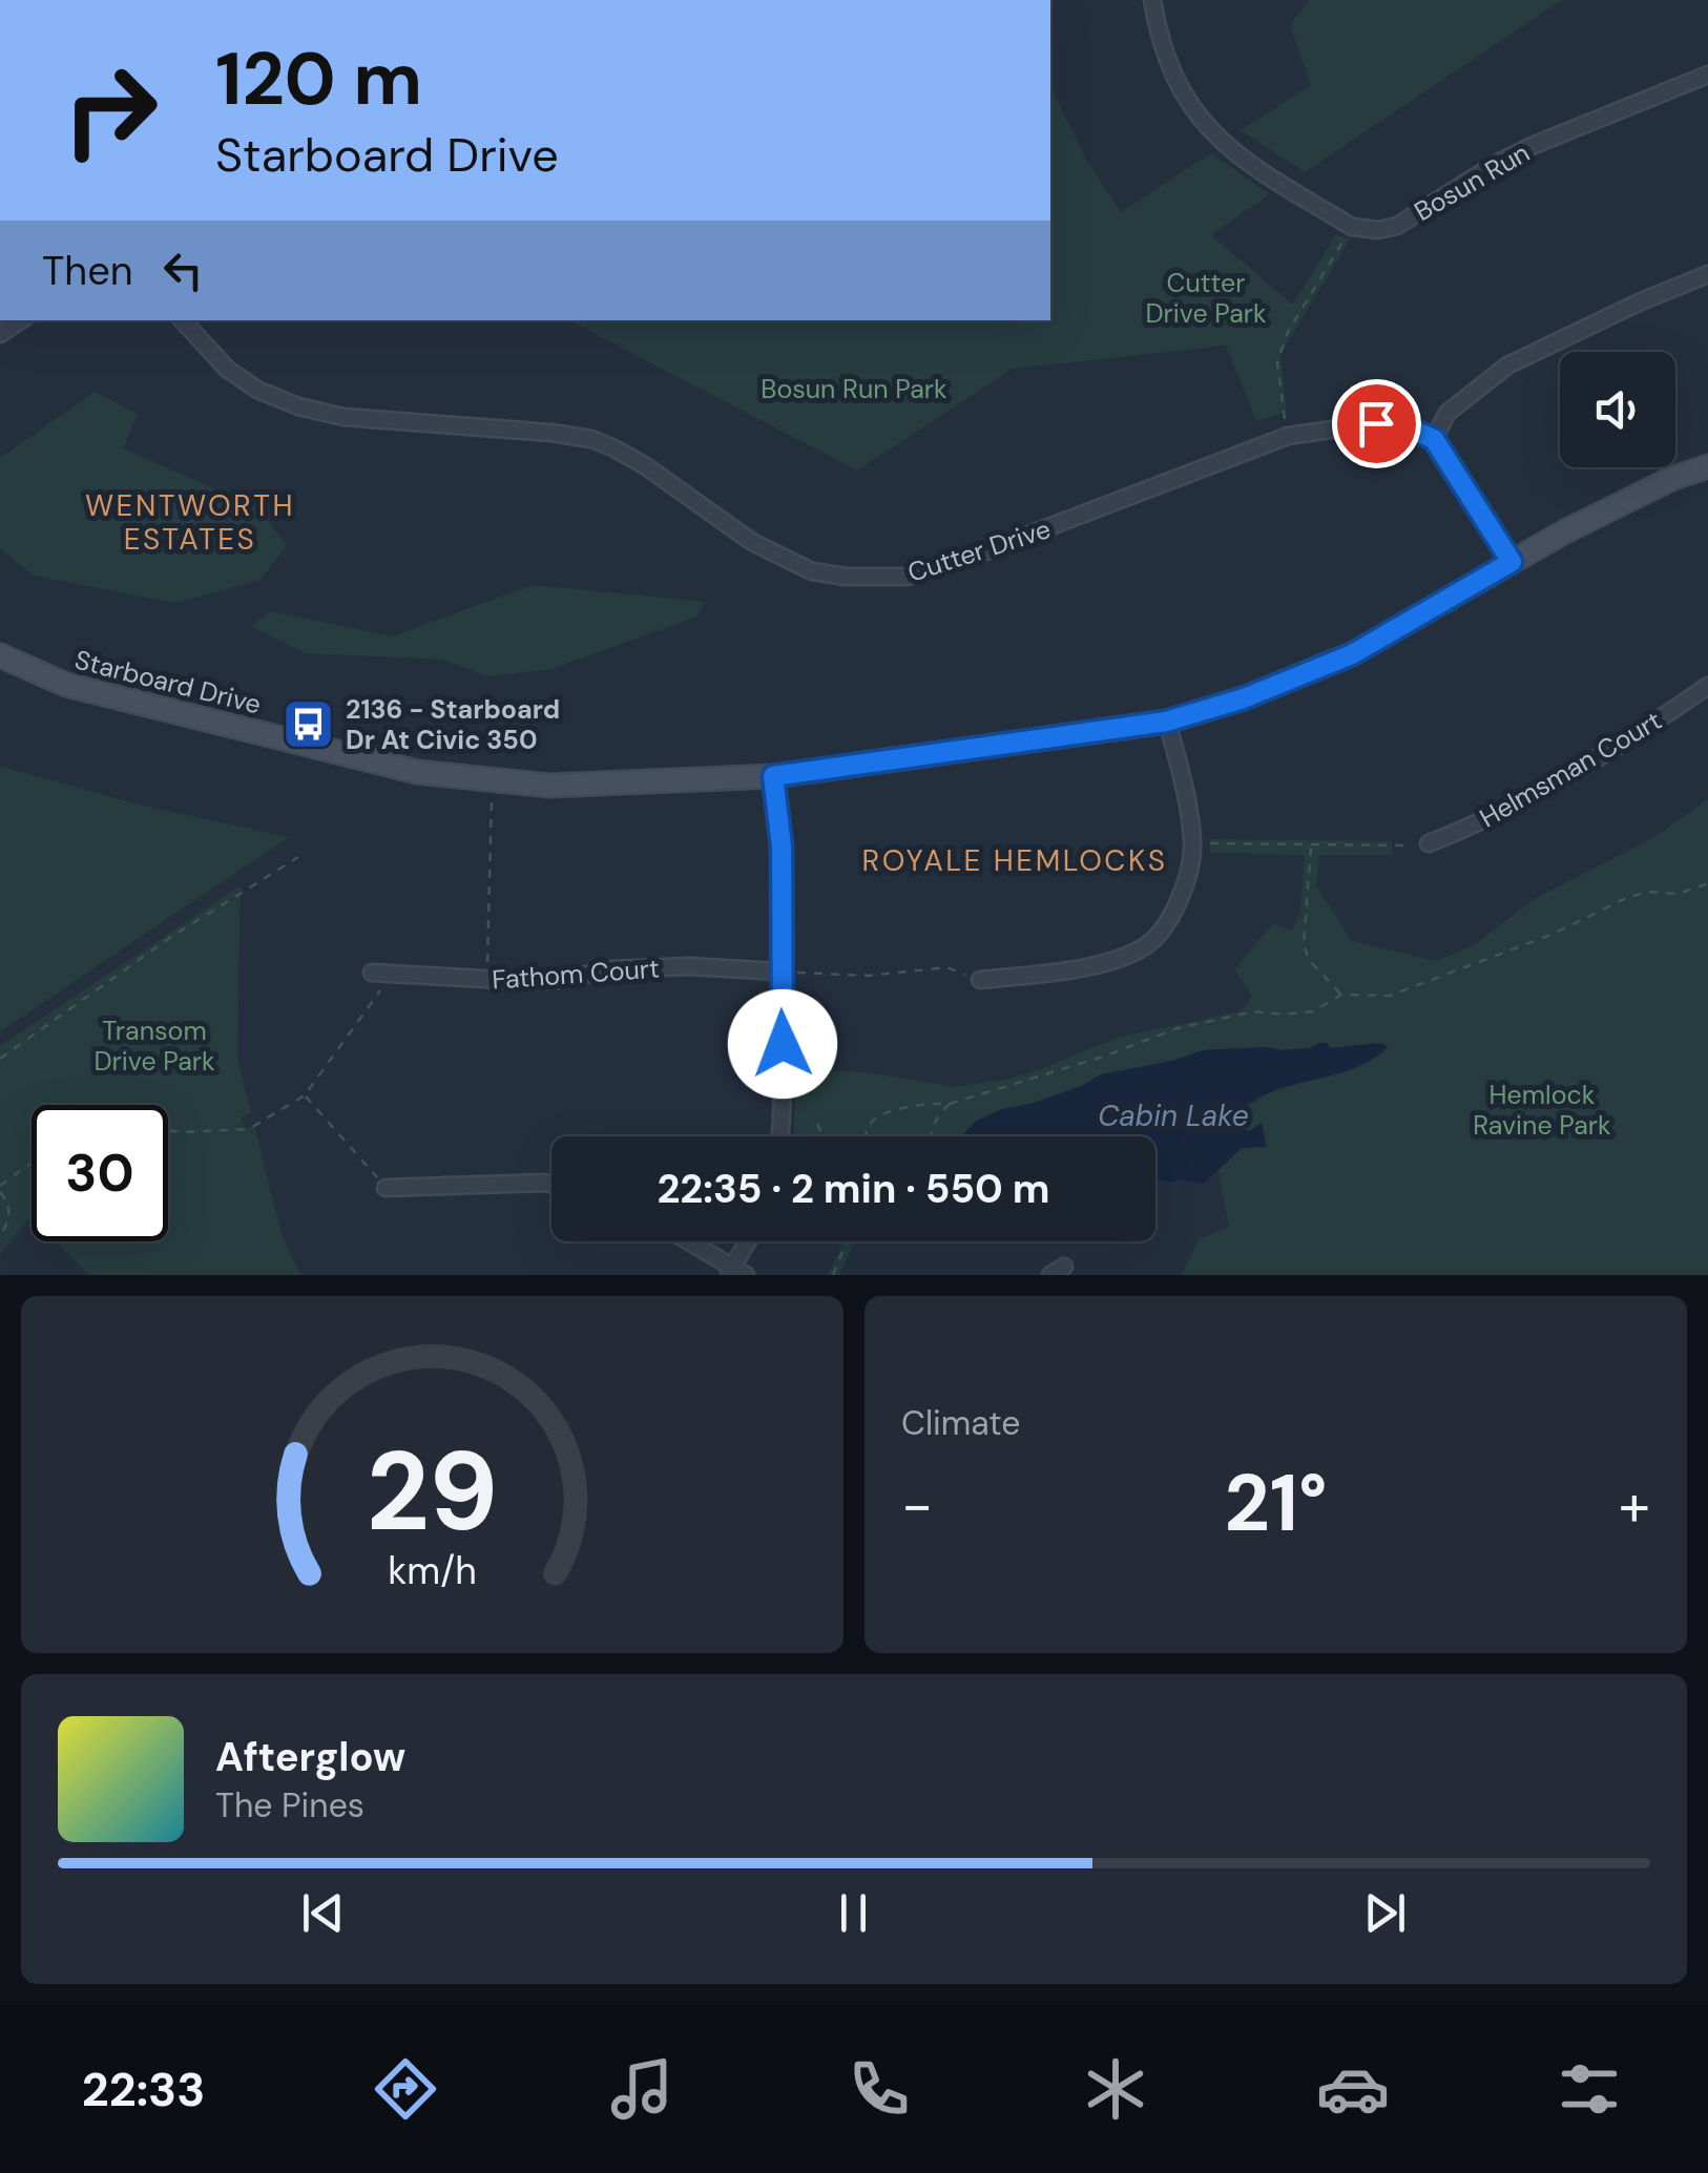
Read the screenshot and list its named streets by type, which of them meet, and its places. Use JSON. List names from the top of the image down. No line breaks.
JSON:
{"streets":{"street":["Bosun Run","Cutter Drive","Starboard Drive","Helmsman Court","Fathom Court"]},"districts":["WENTWORTH ESTATES","ROYALE HEMLOCKS"],"water":["Cabin Lake"],"parks":["Cutter Drive Park","Bosun Run Park","Transom Drive Park","Hemlock Ravine Park"],"places":{"bus stop":["2136 - Starboard Dr At Civic 350"]},"page":{"turn":["120 m","Starboard Drive"],"then":"Then","limit":"30","trip":"22:35 · 2 min · 550 m","tile":"Climate","heat":["−","21°","+"],"song":["Afterglow","The Pines"],"tabs":"22:33","gauge":["29","km/h"]}}
